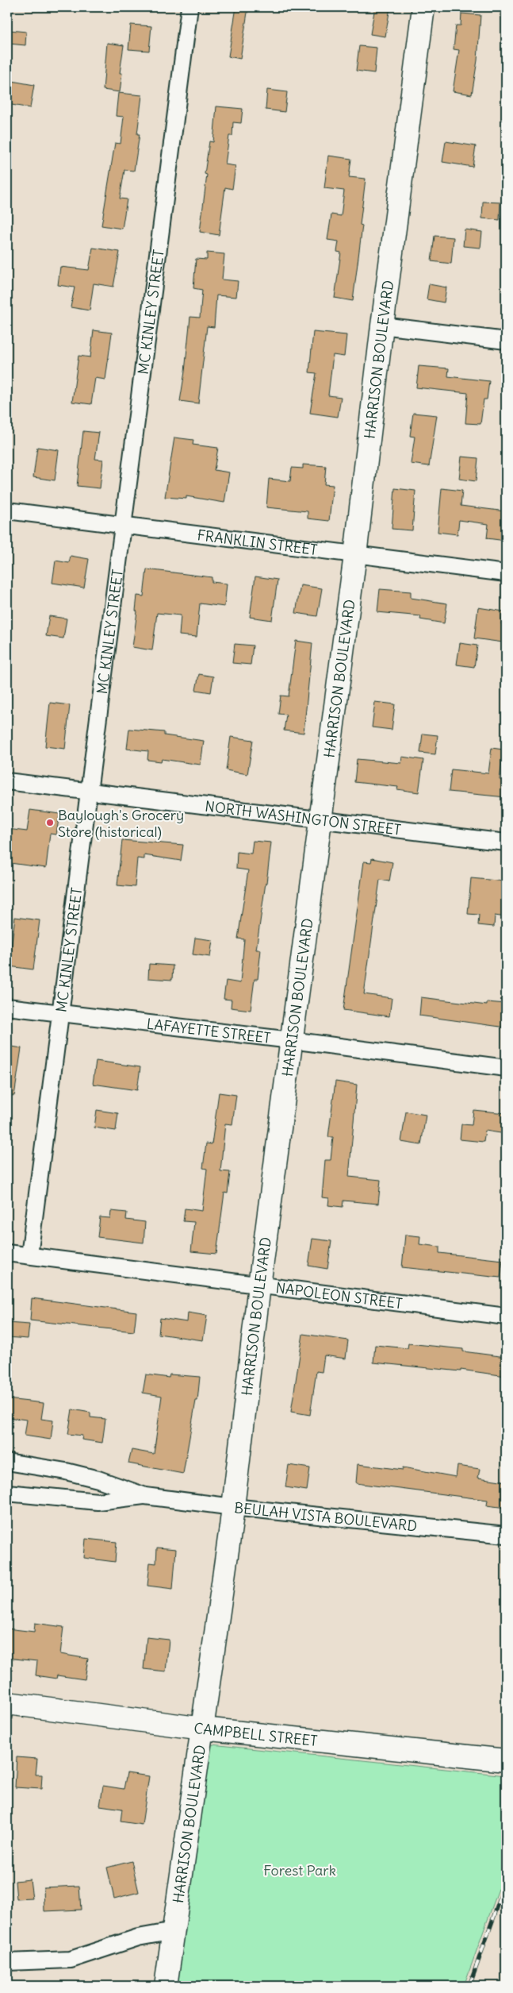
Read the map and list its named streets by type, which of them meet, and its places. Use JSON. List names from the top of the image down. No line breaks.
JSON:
{"streets":{"street":["MC KINLEY STREET","HARRISON BOULEVARD","FRANKLIN STREET","NORTH WASHINGTON STREET","LAFAYETTE STREET","NAPOLEON STREET","BEULAH VISTA BOULEVARD","CAMPBELL STREET"]},"crossings":[["MC KINLEY STREET","FRANKLIN STREET"],["MC KINLEY STREET","NORTH WASHINGTON STREET"],["MC KINLEY STREET","LAFAYETTE STREET"],["MC KINLEY STREET","NAPOLEON STREET"],["HARRISON BOULEVARD","FRANKLIN STREET"],["HARRISON BOULEVARD","NORTH WASHINGTON STREET"],["HARRISON BOULEVARD","LAFAYETTE STREET"],["HARRISON BOULEVARD","NAPOLEON STREET"],["HARRISON BOULEVARD","BEULAH VISTA BOULEVARD"],["HARRISON BOULEVARD","CAMPBELL STREET"]],"parks":["Forest Park"],"places":["Baylough's Grocery Store (historical)"]}
